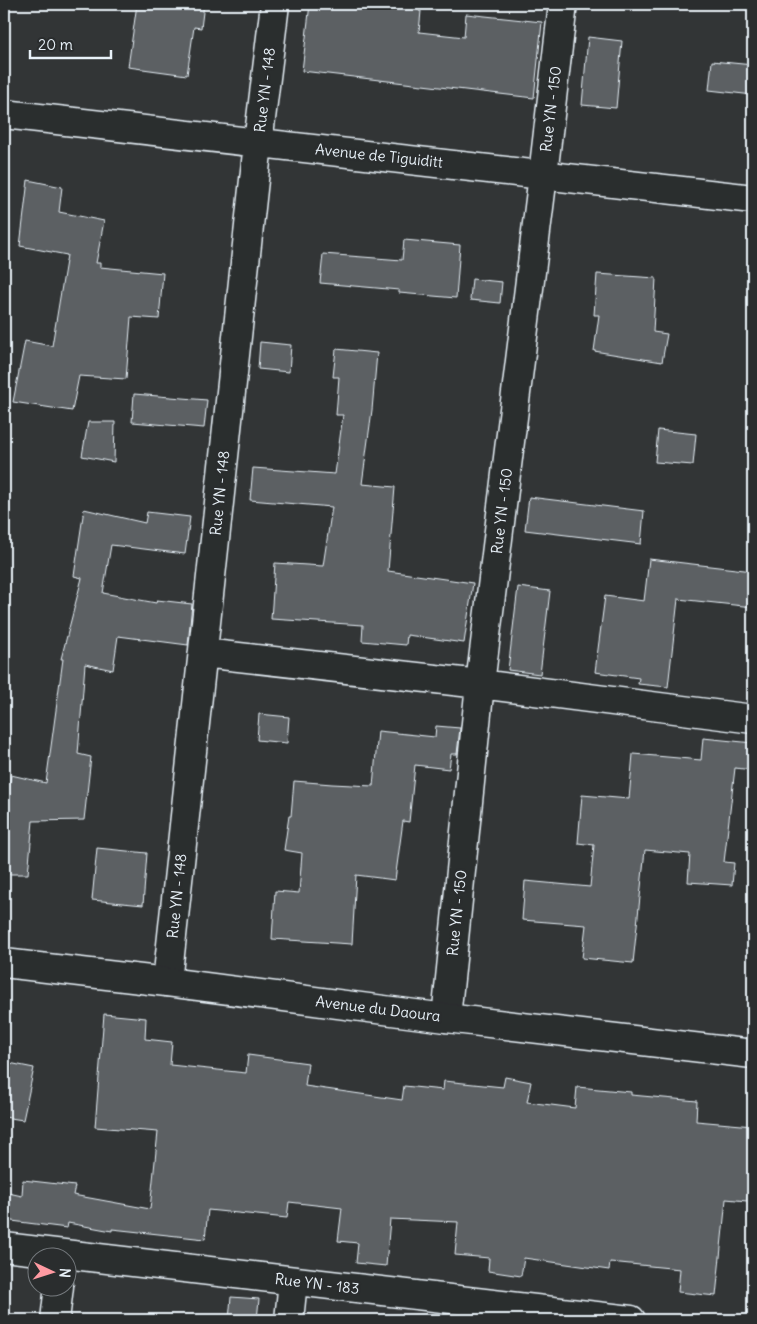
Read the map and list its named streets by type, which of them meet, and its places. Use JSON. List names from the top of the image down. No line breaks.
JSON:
{"streets":{"street":["Rue YN - 148","Rue YN - 150","Avenue de Tiguiditt","Avenue du Daoura","Rue YN - 183"]},"crossings":[["Rue YN - 148","Avenue de Tiguiditt"],["Rue YN - 148","Avenue du Daoura"],["Rue YN - 150","Avenue de Tiguiditt"],["Rue YN - 150","Avenue du Daoura"]],"scale_bar":"20 m","north":"right"}
